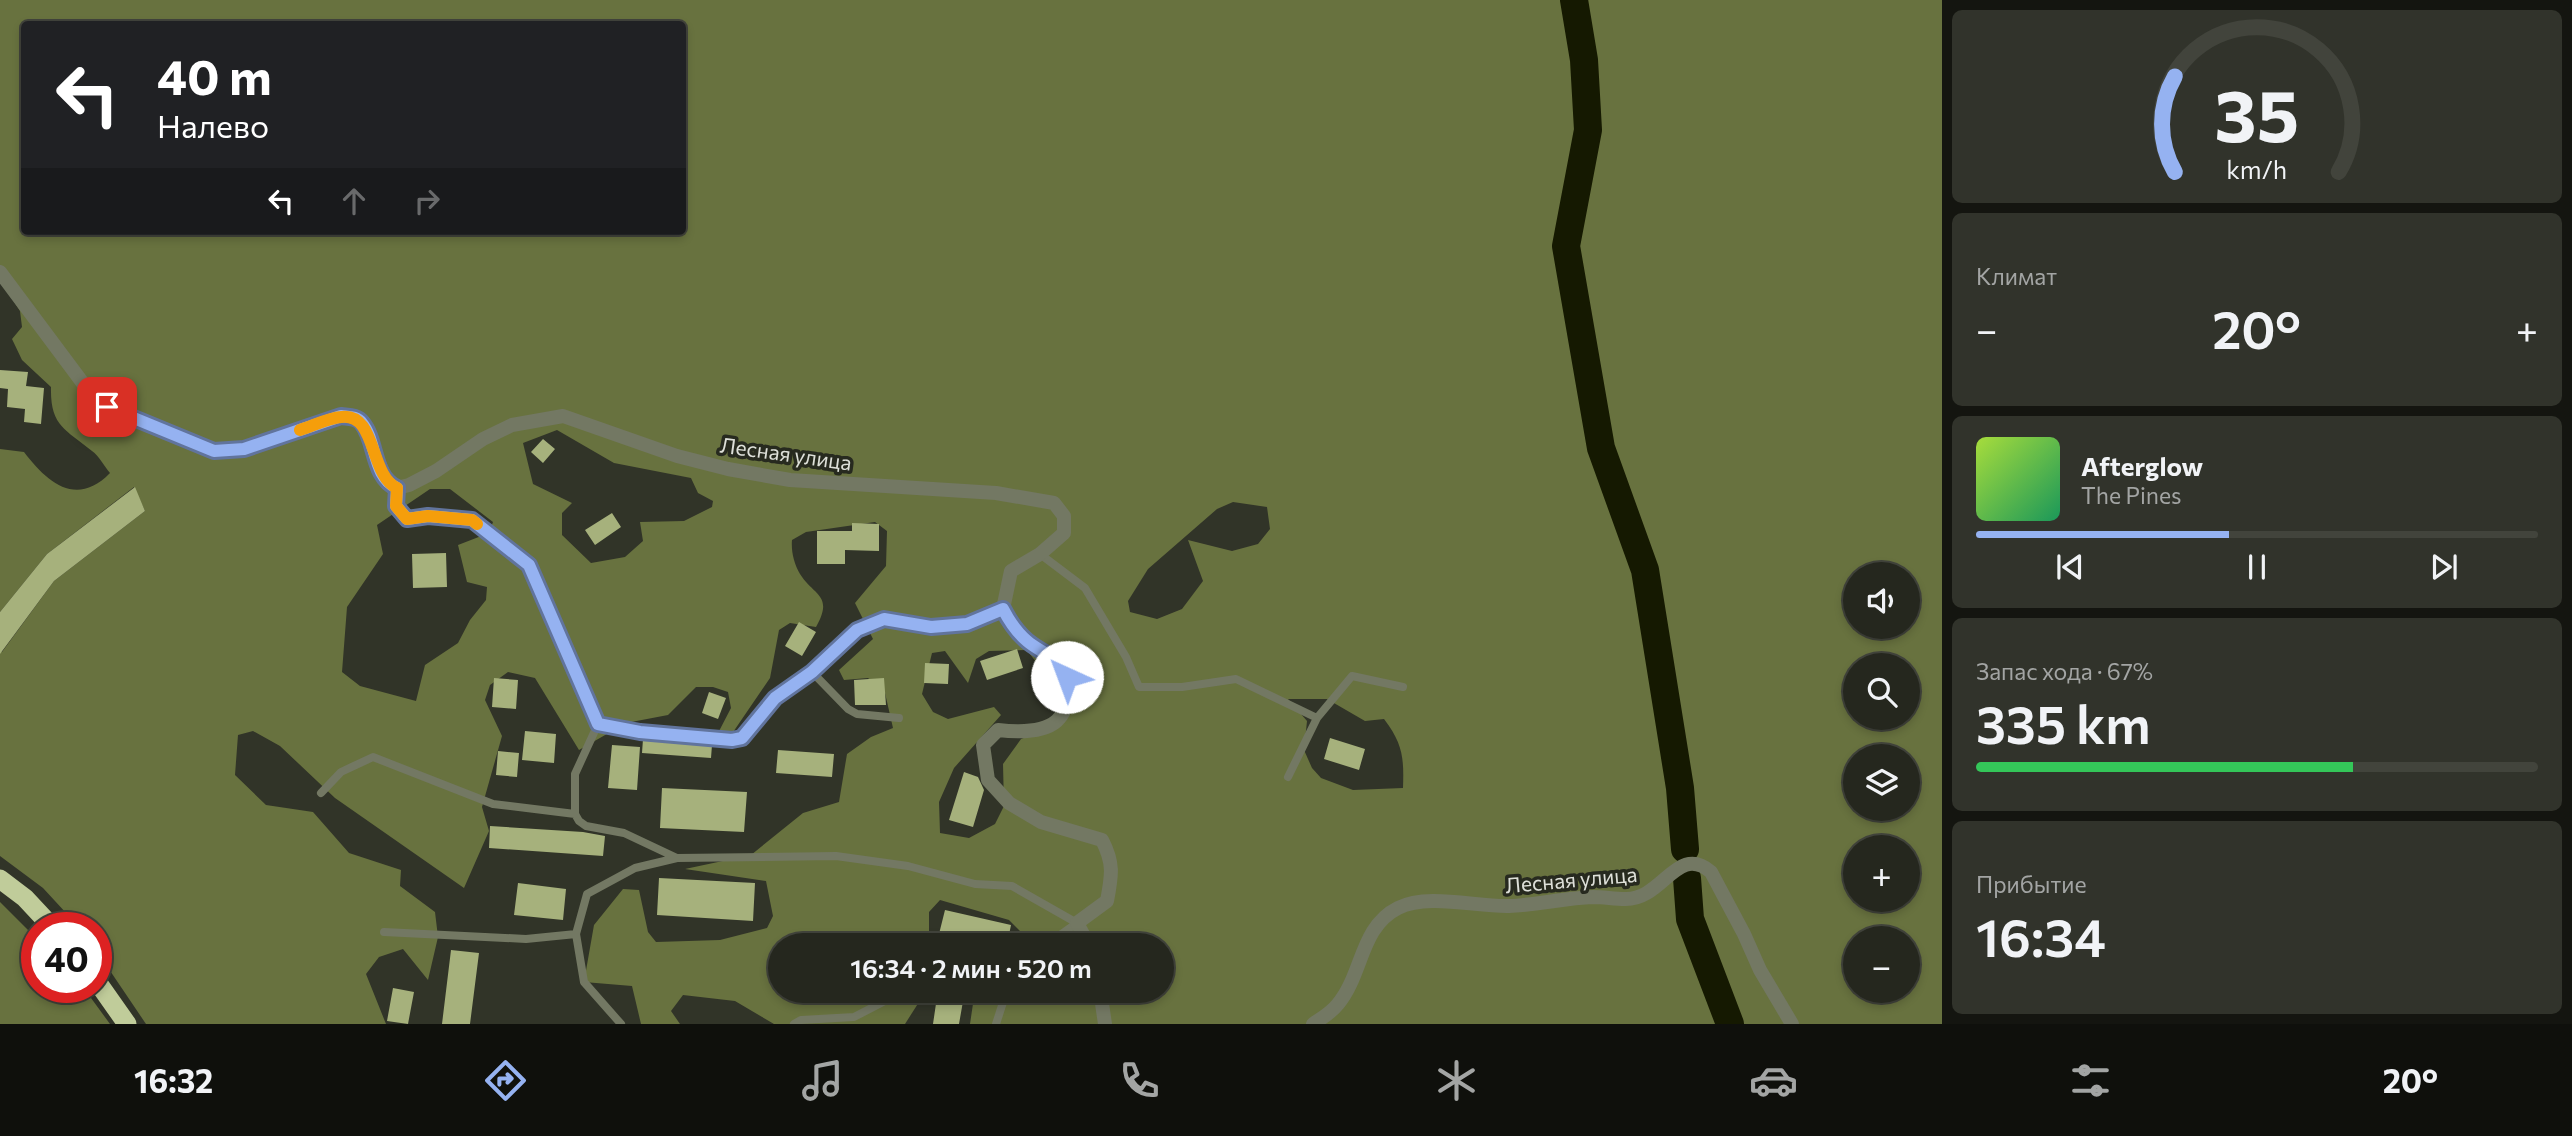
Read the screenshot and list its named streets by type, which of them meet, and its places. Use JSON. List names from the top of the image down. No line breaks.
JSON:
{"streets":{"street":["Лесная улица"]},"page":{"turn":["40 m","Налево"],"tile":["Климат",["Запас хода · 67%","335 km"],["Прибытие","16:34"]],"heat":["−","20°","+"],"song":["Afterglow","The Pines"],"map_buttons":["+","−"],"limit":"40","trip":"16:34 · 2 мин · 520 m","tabs":["16:32","20°"],"gauge":["35","km/h"]}}
